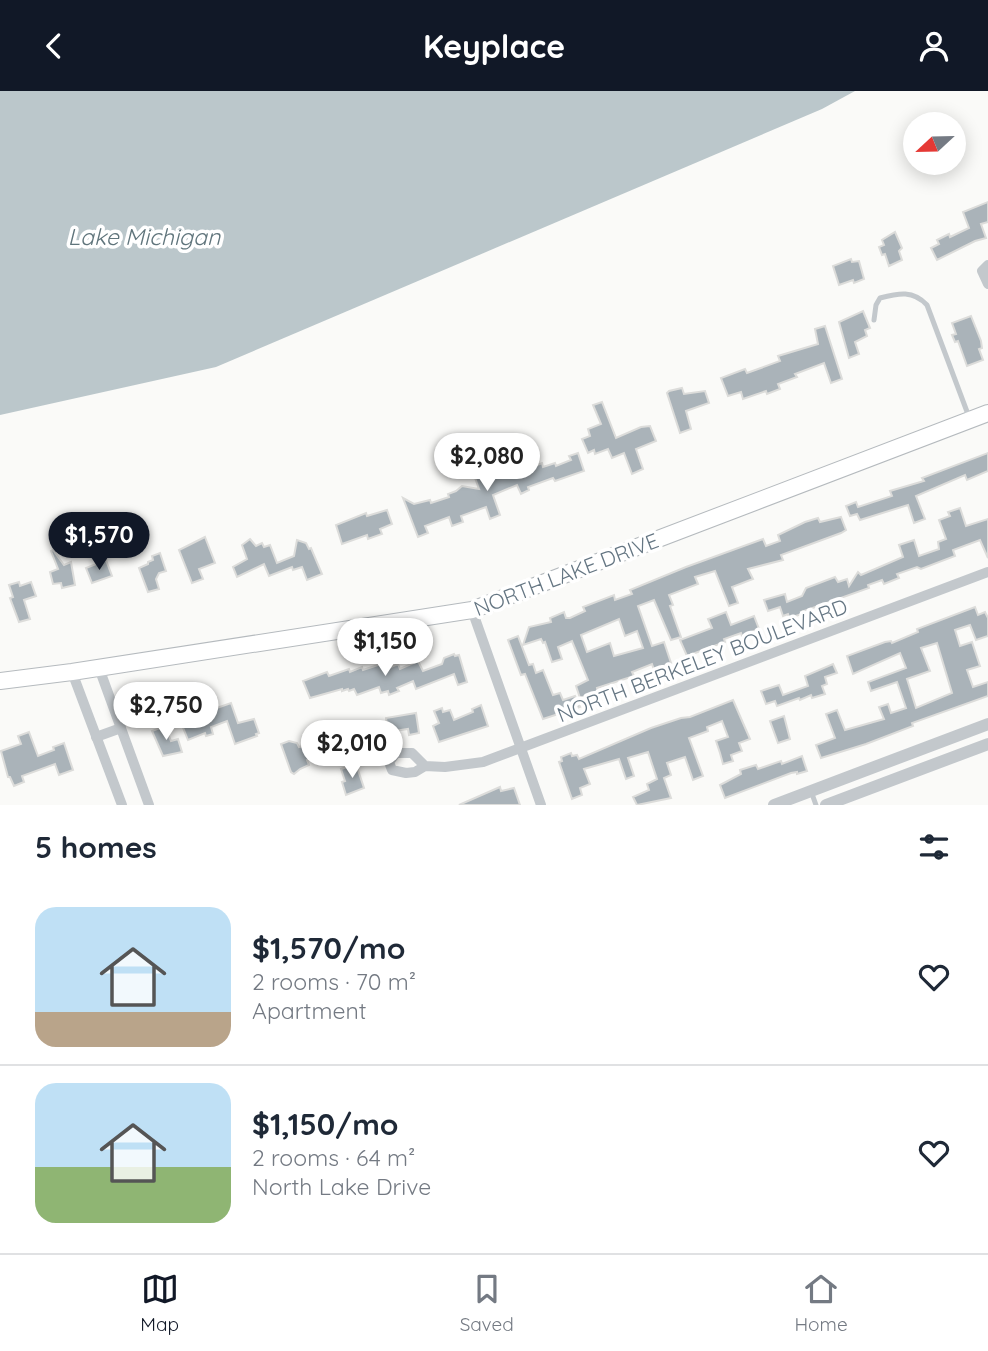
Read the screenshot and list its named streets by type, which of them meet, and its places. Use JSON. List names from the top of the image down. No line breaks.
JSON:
{"streets":{"main road":["NORTH LAKE DRIVE"],"street":["NORTH BERKELEY BOULEVARD"]},"water":["Lake Michigan"],"north":"left","page":{"header":"Keyplace","price":["$2,080","$1,570","$1,150","$2,750","$2,010"],"heading":"5 homes","list":[{"name":"$1,570/mo","note":"2 rooms · 70 m² · Apartment"},{"name":"$1,150/mo","note":"2 rooms · 64 m² · North Lake Drive"}],"tabs":["Map","Saved","Home"]}}
